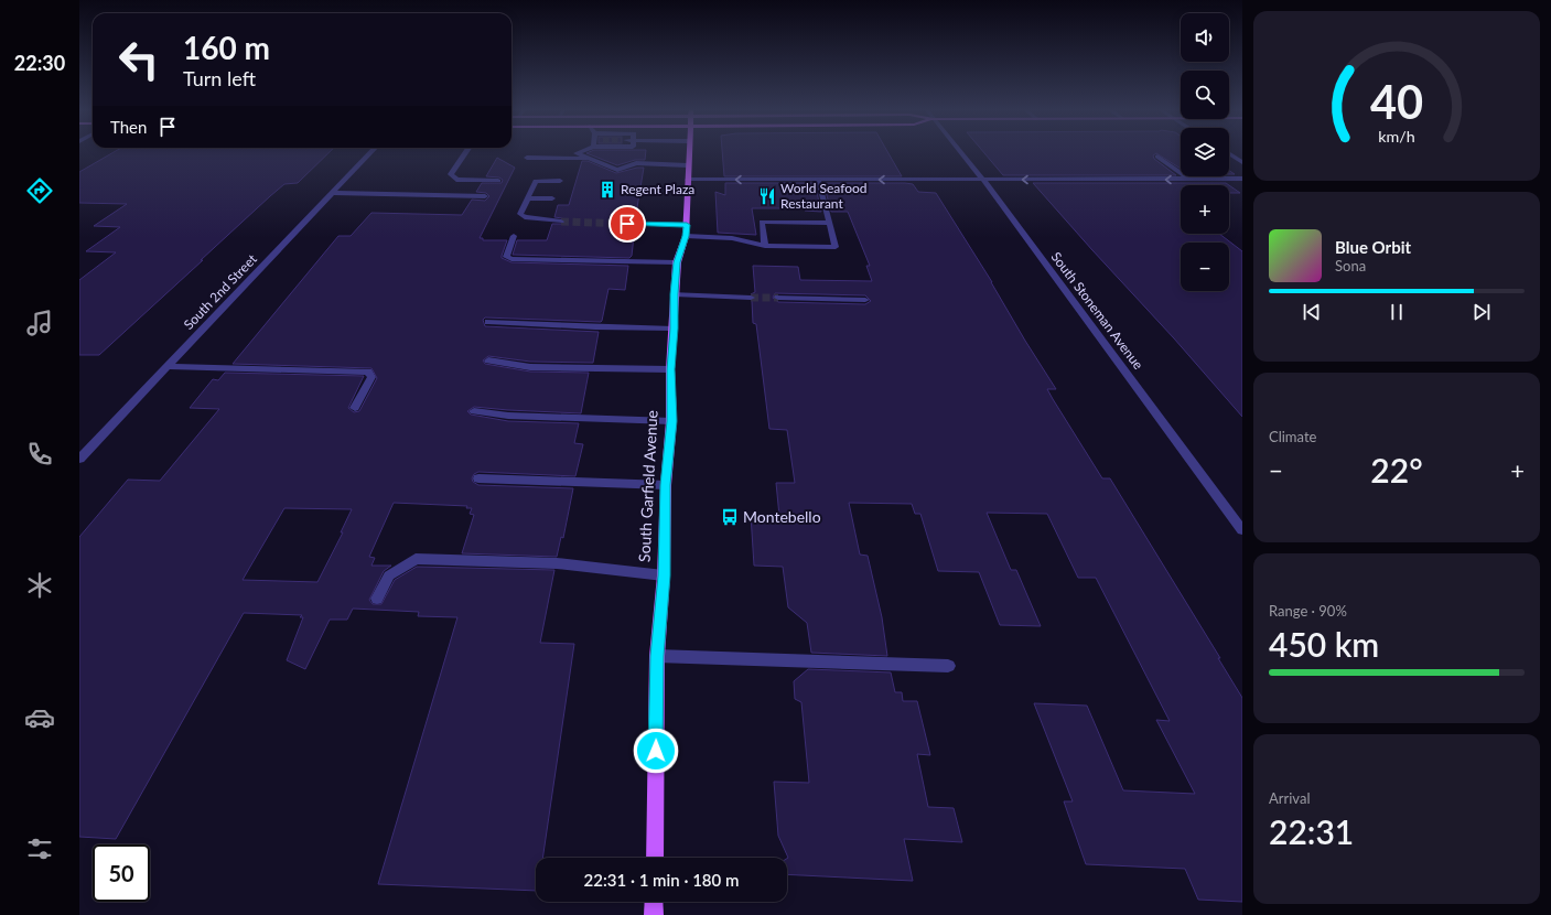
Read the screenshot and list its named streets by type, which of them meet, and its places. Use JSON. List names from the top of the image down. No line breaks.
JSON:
{"streets":{"main road":["South Garfield Avenue"],"street":["South 2nd Street","South Stoneman Avenue"]},"places":{"building":["Regent Plaza"],"restaurant":["World Seafood Restaurant"],"bus stop":["Montebello"]},"page":{"tabs":"22:30","map_buttons":["+","−"],"turn":["160 m","Turn left"],"then":"Then","song":["Blue Orbit","Sona"],"tile":["Climate",["Range · 90%","450 km"],["Arrival","22:31"]],"heat":["−","22°","+"],"limit":"50","trip":"22:31 · 1 min · 180 m","gauge":["40","km/h"]}}
